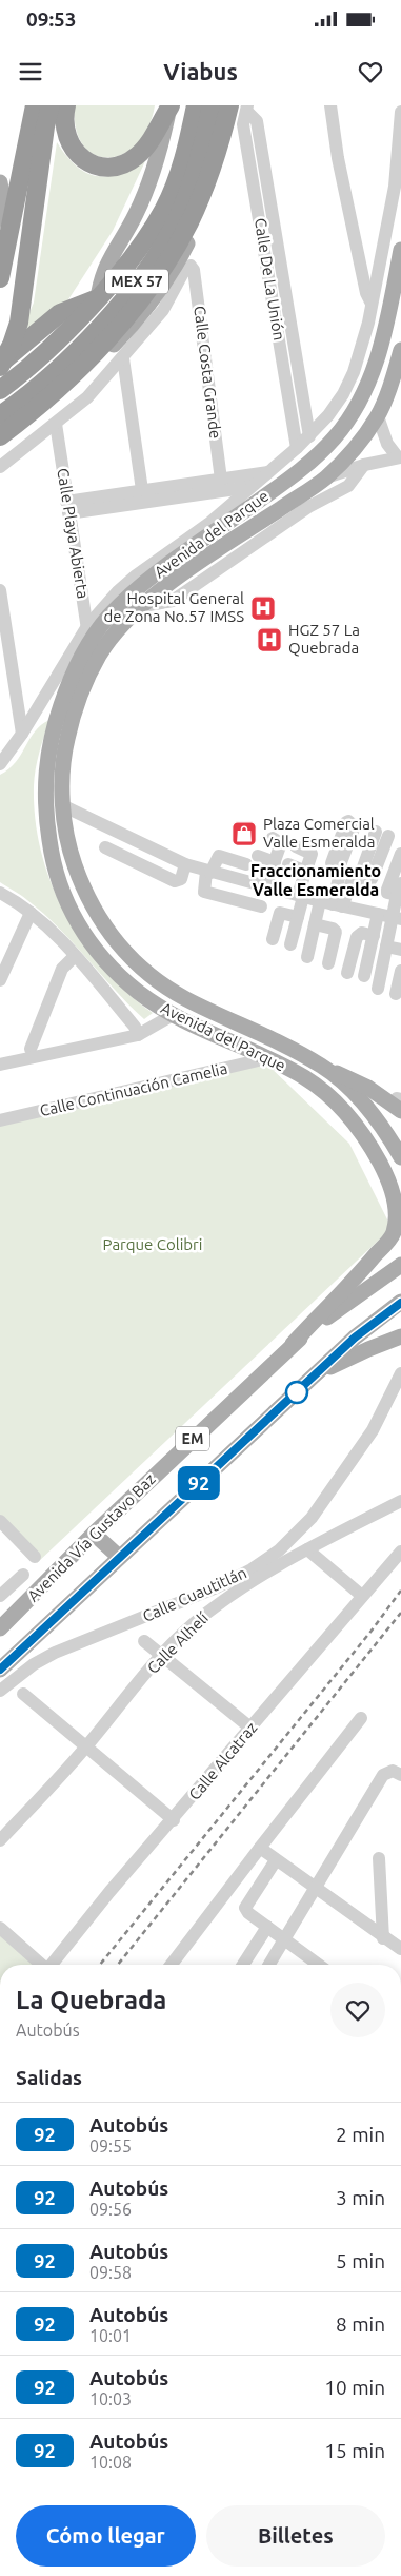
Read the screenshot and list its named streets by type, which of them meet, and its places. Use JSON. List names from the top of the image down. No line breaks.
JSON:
{"streets":{"highway":["MEX 57"],"main road":["Avenida del Parque","EM","Avenida Vía Gustavo Baz"],"street":["Calle De La Unión","Calle Costa Grande","Calle Playa Abierta","Calle Continuación Camelia","Calle Cuautitlán","Calle Alhelí","Calle Alcatraz"]},"crossings":[["Calle Playa Abierta","Avenida del Parque"],["Avenida del Parque","Calle Continuación Camelia"],["Avenida del Parque","Avenida Vía Gustavo Baz"]],"districts":["Fraccionamiento Valle Esmeralda"],"parks":["Parque Colibri"],"places":{"hospital":["Hospital General de Zona No.57 IMSS","HGZ 57 La Quebrada"],"shop":["Plaza Comercial Valle Esmeralda"]},"lines":["bus line 92"],"page":{"status":"09:53","header":"Viabus","on_map":"92","heading":[["La Quebrada","Autobús"],"Salidas"],"list":[{"mark":"92","name":"Autobús","note":"09:55","value":"2 min"},{"mark":"92","name":"Autobús","note":"09:56","value":"3 min"},{"mark":"92","name":"Autobús","note":"09:58","value":"5 min"},{"mark":"92","name":"Autobús","note":"10:01","value":"8 min"},{"mark":"92","name":"Autobús","note":"10:03","value":"10 min"},{"mark":"92","name":"Autobús","note":"10:08","value":"15 min"}],"buttons":["Cómo llegar","Billetes"]}}
